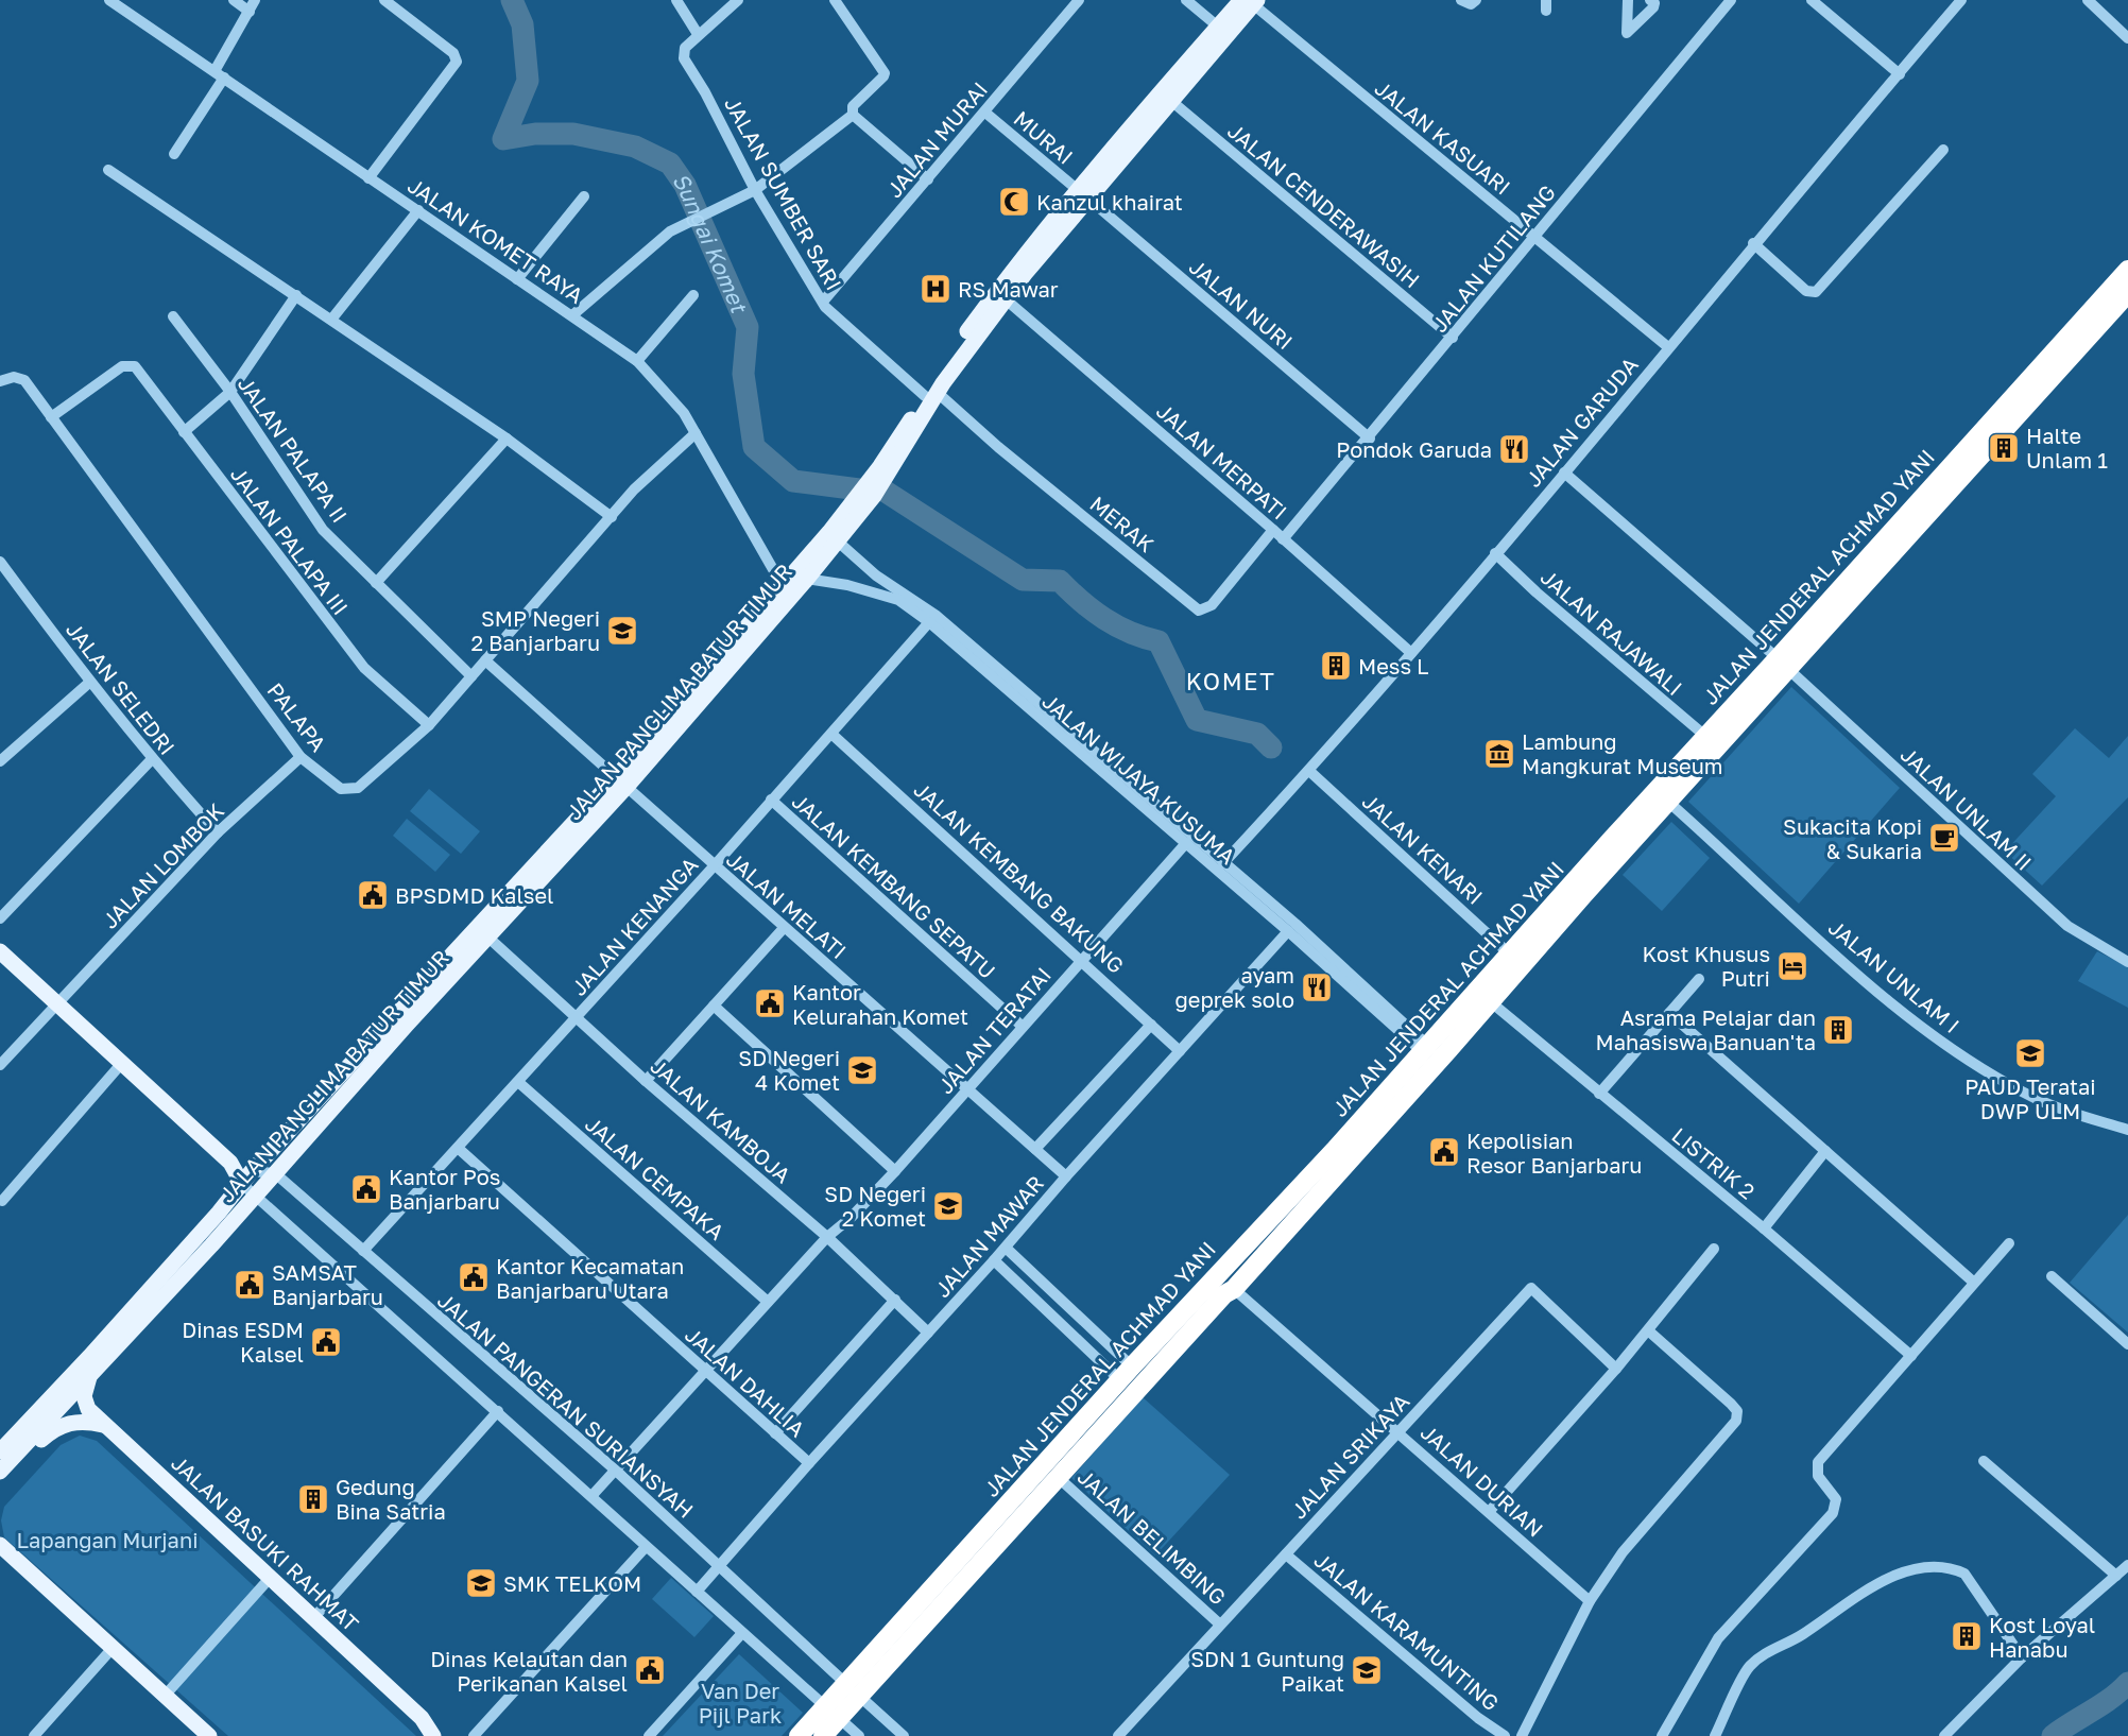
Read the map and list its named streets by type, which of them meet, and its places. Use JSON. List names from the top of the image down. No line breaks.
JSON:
{"streets":{"highway":["JALAN JENDERAL ACHMAD YANI"],"main road":["JALAN PANGLIMA BATUR TIMUR","JALAN BASUKI RAHMAT"],"street":["MURAI","JALAN KASUARI","JALAN MURAI","JALAN SUMBER SARI","JALAN CENDERAWASIH","JALAN KOMET RAYA","JALAN KUTILANG","JALAN NURI","JALAN GARUDA","JALAN PALAPA II","JALAN MERPATI","MERAK","JALAN PALAPA III","JALAN RAJAWALI","JALAN SELEDRI","PALAPA","JALAN WIJAYA KUSUMA","JALAN UNLAM II","JALAN KENARI","JALAN LOMBOK","JALAN KEMBANG BAKUNG","JALAN KEMBANG SEPATU","JALAN MELATI","JALAN KENANGA","JALAN UNLAM I","JALAN TERATAI","JALAN KAMBOJA","LISTRIK 2","JALAN CEMPAKA","JALAN MAWAR","JALAN DAHLIA","JALAN PANGERAN SURIANSYAH","JALAN SRIKAYA","JALAN DURIAN","JALAN BELIMBING","JALAN KARAMUNTING"]},"crossings":[["MURAI","JALAN MURAI"],["MURAI","JALAN NURI"],["MURAI","JALAN PANGLIMA BATUR TIMUR"],["JALAN KASUARI","JALAN KUTILANG"],["JALAN KASUARI","JALAN GARUDA"],["JALAN KASUARI","JALAN PANGLIMA BATUR TIMUR"],["JALAN MURAI","JALAN SUMBER SARI"],["JALAN SUMBER SARI","MERAK"],["JALAN SUMBER SARI","JALAN PANGLIMA BATUR TIMUR"],["JALAN CENDERAWASIH","JALAN KUTILANG"],["JALAN CENDERAWASIH","JALAN PANGLIMA BATUR TIMUR"],["JALAN KOMET RAYA","JALAN PANGLIMA BATUR TIMUR"],["JALAN KOMET RAYA","PALAPA"],["JALAN KUTILANG","JALAN NURI"],["JALAN KUTILANG","JALAN MERPATI"],["JALAN NURI","JALAN PANGLIMA BATUR TIMUR"],["JALAN GARUDA","JALAN MERPATI"],["JALAN GARUDA","JALAN RAJAWALI"],["JALAN GARUDA","JALAN WIJAYA KUSUMA"],["JALAN GARUDA","JALAN UNLAM II"],["JALAN GARUDA","JALAN KENARI"],["JALAN PALAPA II","PALAPA"],["JALAN MERPATI","MERAK"],["JALAN MERPATI","JALAN PANGLIMA BATUR TIMUR"],["MERAK","JALAN PANGLIMA BATUR TIMUR"],["JALAN PALAPA III","PALAPA"],["JALAN JENDERAL ACHMAD YANI","JALAN RAJAWALI"],["JALAN JENDERAL ACHMAD YANI","JALAN WIJAYA KUSUMA"],["JALAN JENDERAL ACHMAD YANI","JALAN UNLAM II"],["JALAN JENDERAL ACHMAD YANI","JALAN KENARI"],["JALAN JENDERAL ACHMAD YANI","JALAN UNLAM I"],["JALAN JENDERAL ACHMAD YANI","LISTRIK 2"],["JALAN JENDERAL ACHMAD YANI","JALAN PANGERAN SURIANSYAH"],["JALAN JENDERAL ACHMAD YANI","JALAN DURIAN"],["JALAN JENDERAL ACHMAD YANI","JALAN BELIMBING"],["JALAN SELEDRI","JALAN LOMBOK"],["JALAN PANGLIMA BATUR TIMUR","JALAN WIJAYA KUSUMA"],["JALAN PANGLIMA BATUR TIMUR","JALAN MELATI"],["JALAN PANGLIMA BATUR TIMUR","JALAN KAMBOJA"],["JALAN PANGLIMA BATUR TIMUR","JALAN PANGERAN SURIANSYAH"],["JALAN PANGLIMA BATUR TIMUR","JALAN BASUKI RAHMAT"],["PALAPA","JALAN LOMBOK"],["PALAPA","JALAN MELATI"],["JALAN WIJAYA KUSUMA","JALAN KENANGA"],["JALAN WIJAYA KUSUMA","JALAN TERATAI"],["JALAN WIJAYA KUSUMA","JALAN MAWAR"],["JALAN KEMBANG BAKUNG","JALAN KENANGA"],["JALAN KEMBANG BAKUNG","JALAN TERATAI"],["JALAN KEMBANG BAKUNG","JALAN MAWAR"],["JALAN KEMBANG SEPATU","JALAN KENANGA"],["JALAN KEMBANG SEPATU","JALAN TERATAI"],["JALAN MELATI","JALAN KENANGA"],["JALAN MELATI","JALAN TERATAI"],["JALAN MELATI","JALAN MAWAR"],["JALAN KENANGA","JALAN KAMBOJA"],["JALAN KENANGA","JALAN CEMPAKA"],["JALAN KENANGA","JALAN DAHLIA"],["JALAN KENANGA","JALAN PANGERAN SURIANSYAH"],["JALAN TERATAI","JALAN KAMBOJA"],["JALAN TERATAI","JALAN CEMPAKA"],["JALAN TERATAI","JALAN DAHLIA"],["JALAN TERATAI","JALAN PANGERAN SURIANSYAH"],["JALAN KAMBOJA","JALAN MAWAR"],["JALAN MAWAR","JALAN DAHLIA"],["JALAN MAWAR","JALAN PANGERAN SURIANSYAH"],["JALAN SRIKAYA","JALAN DURIAN"],["JALAN SRIKAYA","JALAN BELIMBING"],["JALAN SRIKAYA","JALAN KARAMUNTING"]],"districts":["KOMET"],"water":["Sungai Komet"],"parks":["Lapangan Murjani","Van Der Pijl Park"],"places":{"mosque":["Kanzul khairat"],"hospital":["RS Mawar"],"building":["Halte Unlam 1","Mess L","Asrama Pelajar dan Mahasiswa Banuan'ta","Gedung Bina Satria","Kost Loyal Hanabu"],"restaurant":["Pondok Garuda","ayam geprek solo"],"school or university":["SMP Negeri 2 Banjarbaru","PAUD Teratai DWP ULM","SD Negeri 4 Komet","SD Negeri 2 Komet","SMK TELKOM","SDN 1 Guntung Paikat"],"museum":["Lambung Mangkurat Museum"],"cafe":["Sukacita Kopi & Sukaria"],"public building":["BPSDMD Kalsel","Kantor Kelurahan Komet","Kepolisian Resor Banjarbaru","Kantor Pos Banjarbaru","Kantor Kecamatan Banjarbaru Utara","SAMSAT Banjarbaru","Dinas ESDM Kalsel","Dinas Kelautan dan Perikanan Kalsel"],"hotel":["Kost Khusus Putri"]}}
